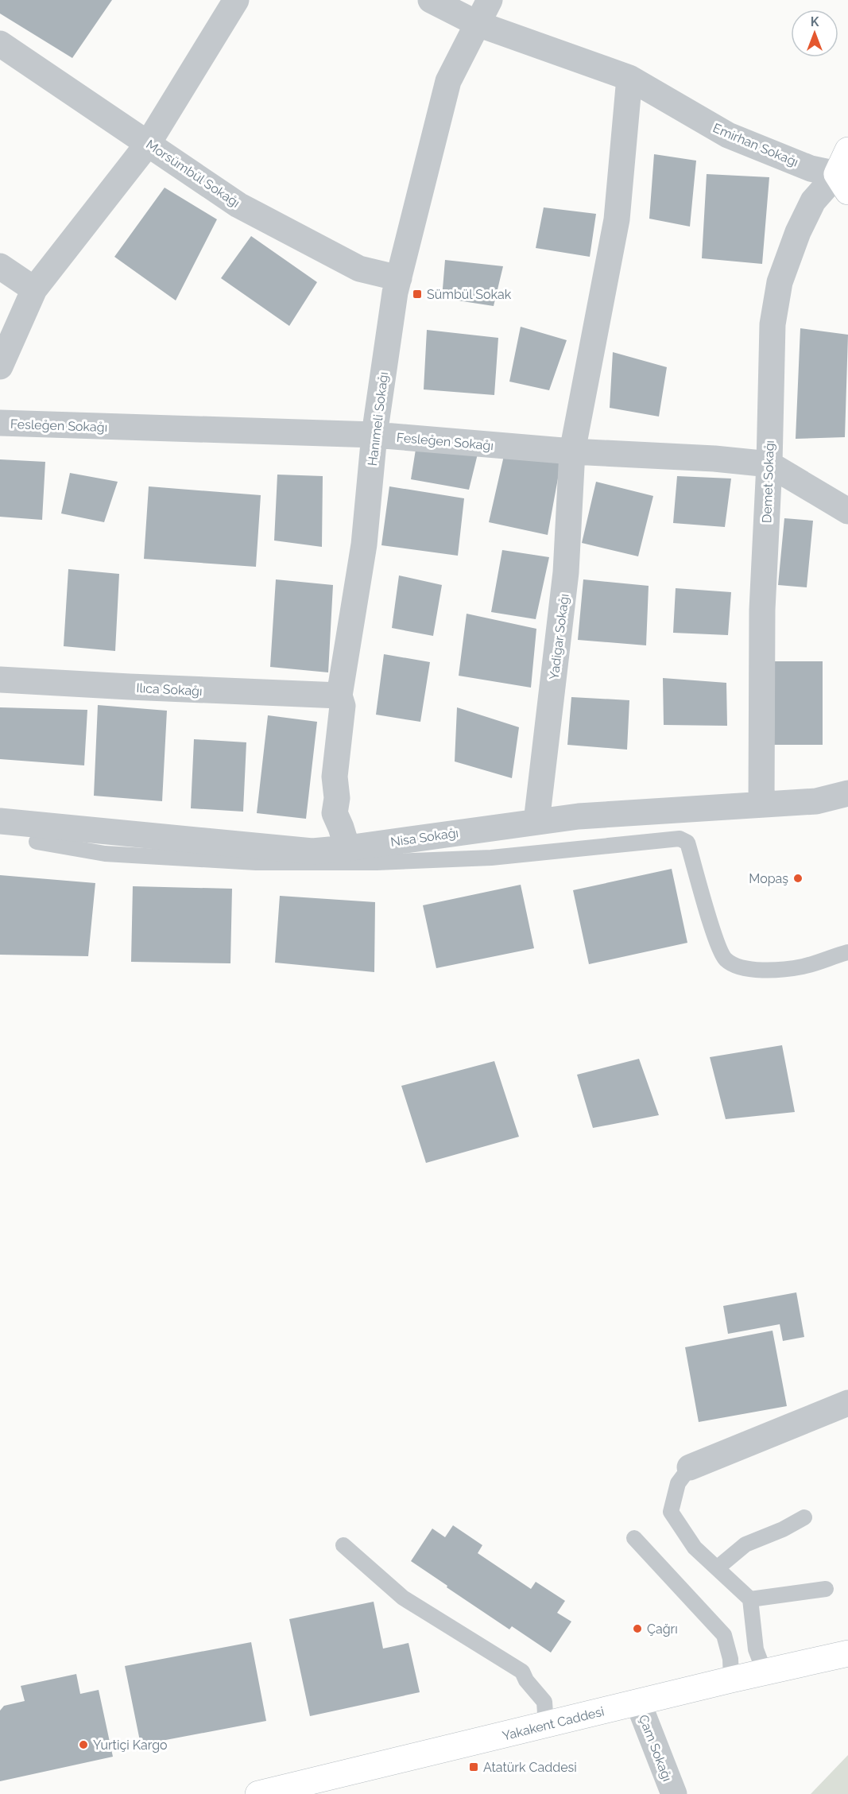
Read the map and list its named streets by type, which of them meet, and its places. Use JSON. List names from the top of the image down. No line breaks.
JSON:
{"streets":{"street":["Emirhan Sokağı","Morsümbül Sokağı","Hanımeli Sokağı","Fesleğen Sokağı","Demet Sokağı","Yadigar Sokağı","Ilıca Sokağı","Nisa Sokağı","Yakakent Caddesi","Çam Sokağı"]},"crossings":[["Emirhan Sokağı","Hanımeli Sokağı"],["Emirhan Sokağı","Demet Sokağı"],["Emirhan Sokağı","Yadigar Sokağı"],["Morsümbül Sokağı","Hanımeli Sokağı"],["Hanımeli Sokağı","Fesleğen Sokağı"],["Hanımeli Sokağı","Ilıca Sokağı"],["Hanımeli Sokağı","Nisa Sokağı"],["Fesleğen Sokağı","Demet Sokağı"],["Fesleğen Sokağı","Yadigar Sokağı"],["Demet Sokağı","Nisa Sokağı"],["Yadigar Sokağı","Nisa Sokağı"],["Yakakent Caddesi","Çam Sokağı"]],"places":{"transit":["Sümbül Sokak","Atatürk Caddesi"],"other":["Mopaş","Çağrı","Yurtiçi Kargo"]},"north":"top"}
